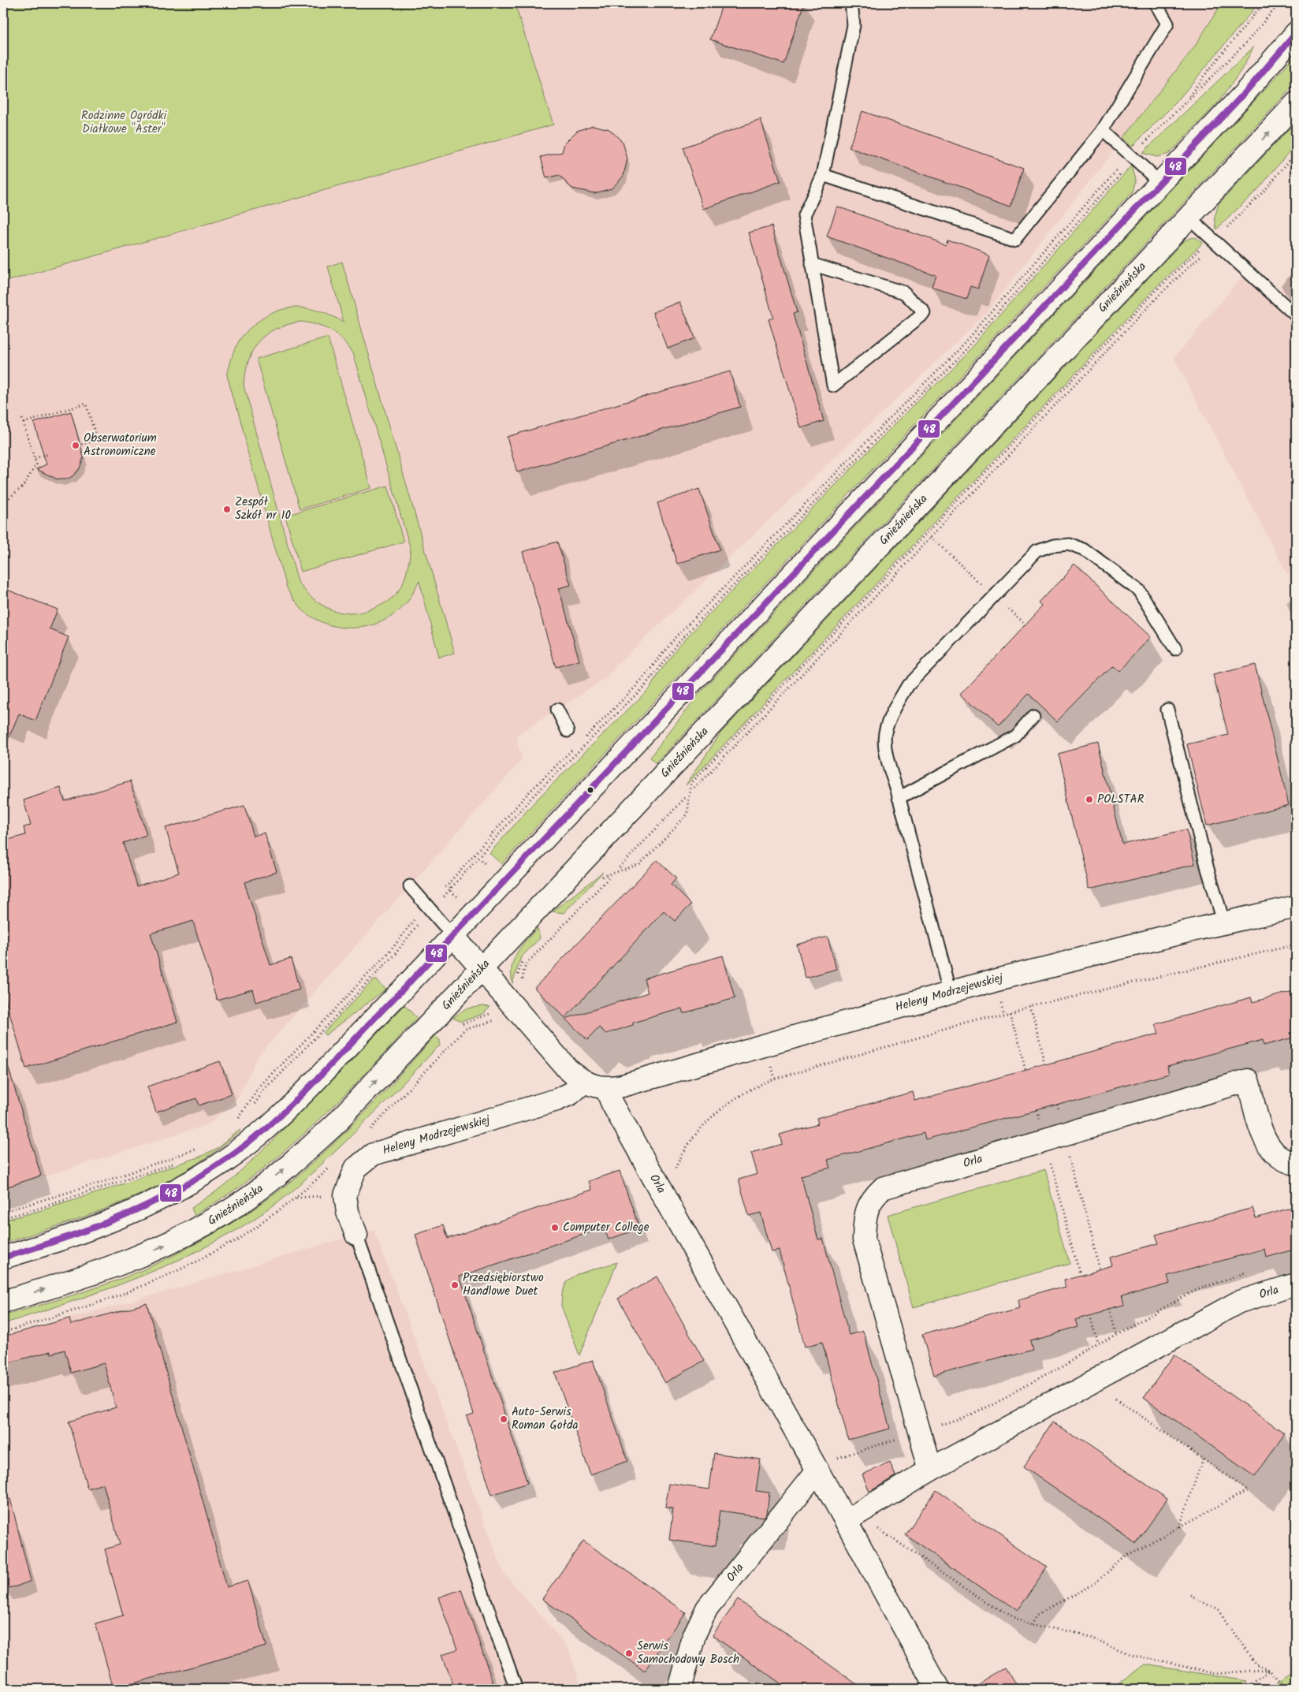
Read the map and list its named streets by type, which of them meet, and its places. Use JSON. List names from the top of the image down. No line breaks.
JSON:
{"streets":{"street":["Gnieźnieńska","Heleny Modrzejewskiej","Orla"]},"crossings":[["Heleny Modrzejewskiej","Orla"]],"parks":["Rodzinne Ogródki Diałkowe \"Aster\""],"places":["Obserwatorium Astronomiczne","Zespół Szkół nr 10","POLSTAR","Computer College","Przedsiębiorstwo Handlowe Duet","Auto-Serwis Roman Gołda","Serwis Samochodowy Bosch"],"lines":["transit line 48"]}
